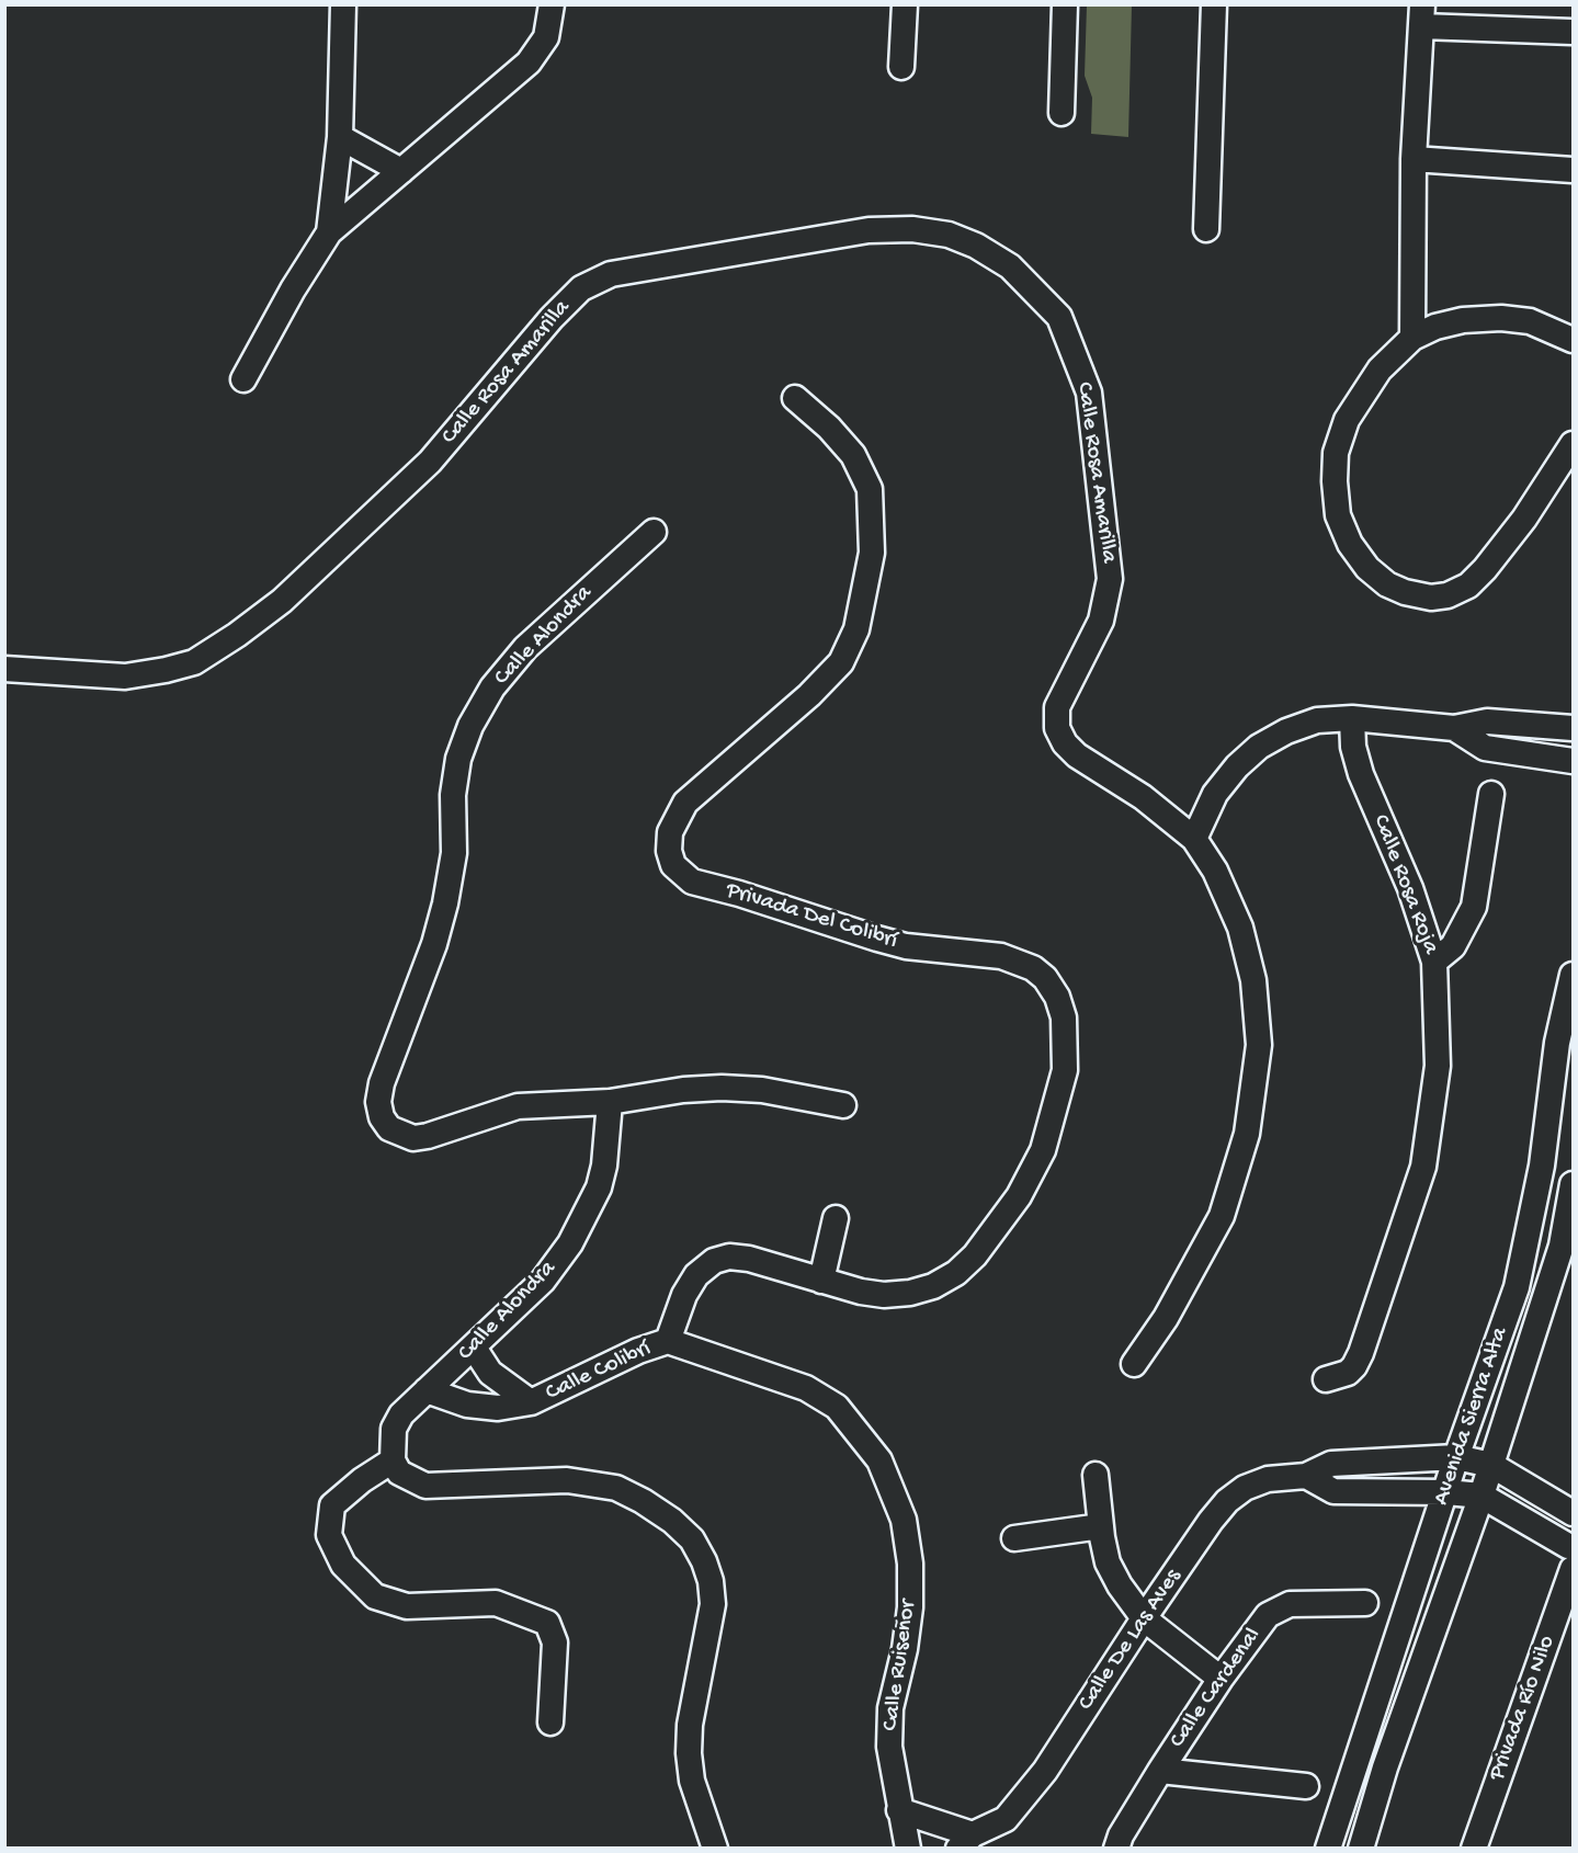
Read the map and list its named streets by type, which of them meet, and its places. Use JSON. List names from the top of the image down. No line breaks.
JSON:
{"streets":{"street":["Calle Rosa Amarilla","Calle Alondra","Calle Rosa Roja","Privada Del Colibrí","Calle Colibrí","Avenida Sierra Alta","Calle De Las Aves","Calle Ruiseñor","Calle Cardenal","Privada Río Nilo"]},"crossings":[["Calle Alondra","Calle Colibrí"],["Privada Del Colibrí","Calle Colibrí"],["Privada Del Colibrí","Calle Ruiseñor"],["Calle Colibrí","Calle Ruiseñor"],["Avenida Sierra Alta","Calle De Las Aves"],["Calle De Las Aves","Calle Ruiseñor"]]}
